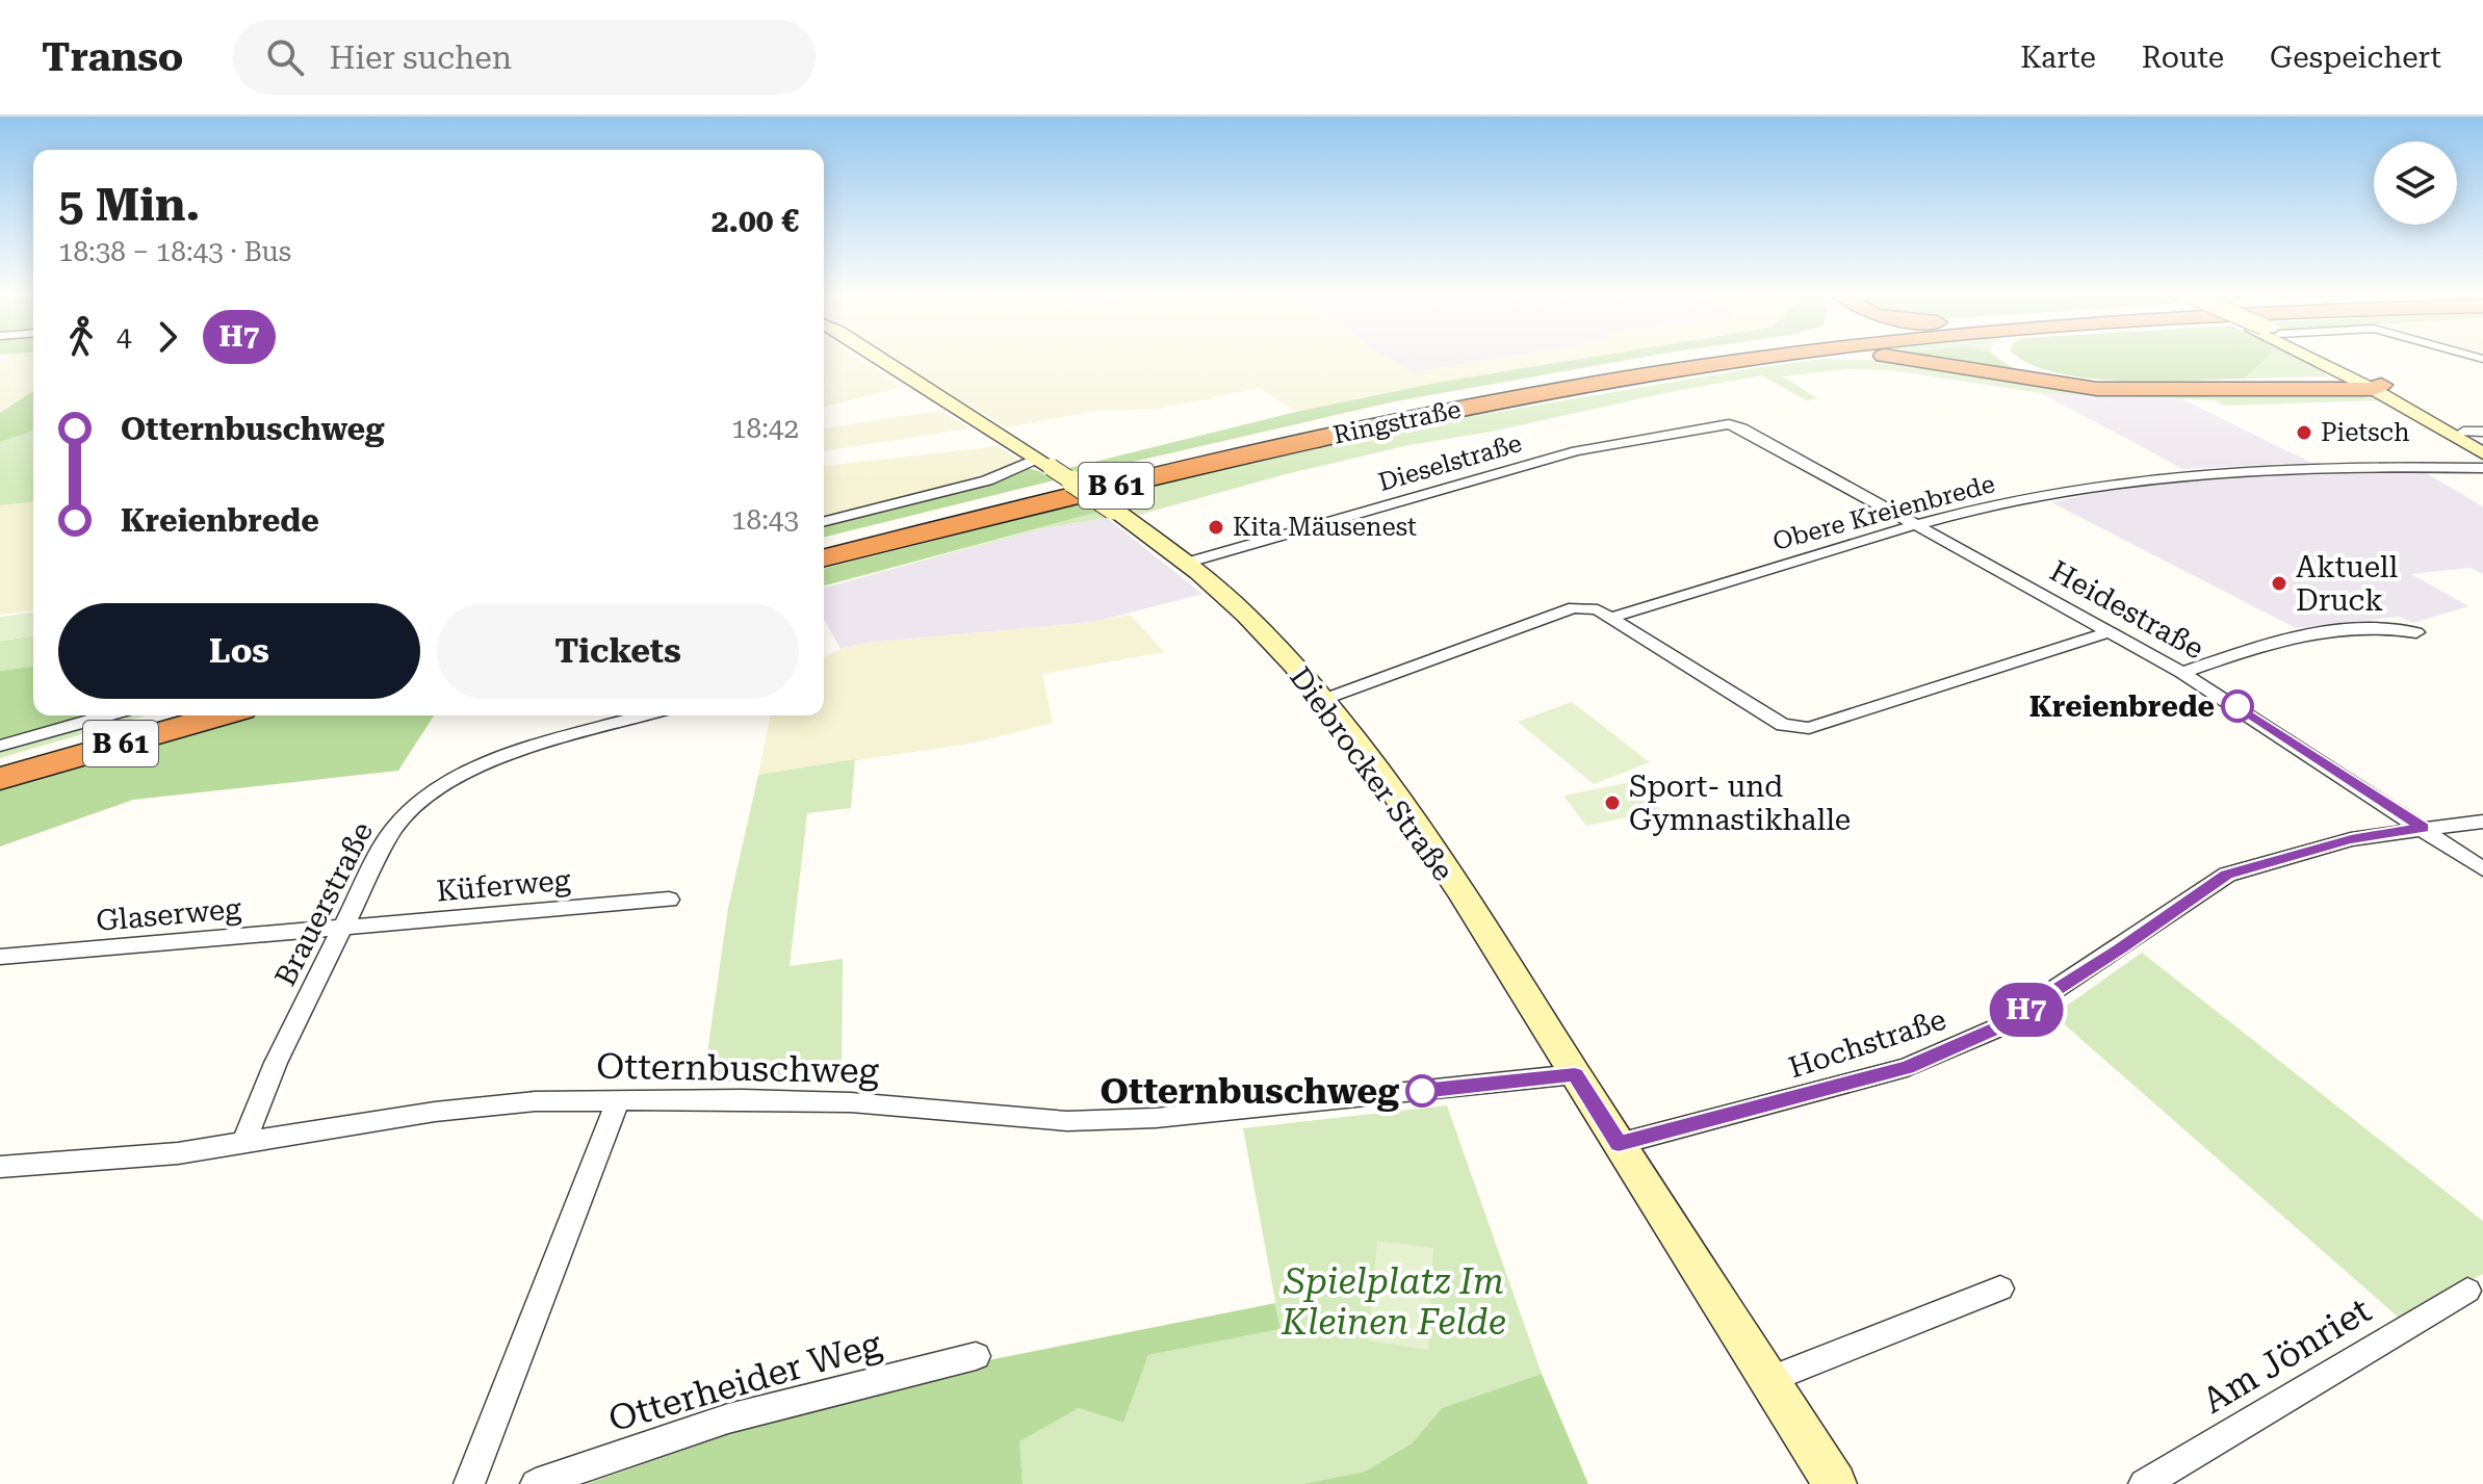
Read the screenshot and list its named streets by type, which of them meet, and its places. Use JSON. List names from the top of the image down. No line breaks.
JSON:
{"streets":{"highway":["Ringstraße","B 61"],"main road":["Diebrocker Straße"],"street":["Dieselstraße","Obere Kreienbrede","Heidestraße","Küferweg","Brauerstraße","Glaserweg","Hochstraße","Otternbuschweg","Am Jönriet","Otterheider Weg"]},"crossings":[["Dieselstraße","Heidestraße"],["Dieselstraße","Diebrocker Straße"],["Obere Kreienbrede","Heidestraße"],["Heidestraße","Hochstraße"],["Diebrocker Straße","Hochstraße"],["Diebrocker Straße","Otternbuschweg"],["Küferweg","Brauerstraße"],["Küferweg","Glaserweg"],["Brauerstraße","Glaserweg"],["Brauerstraße","Otternbuschweg"]],"parks":["Spielplatz Im Kleinen Felde"],"places":["Pietsch","Kita Mäusenest","Aktuell Druck","Kreienbrede","Sport- und Gymnastikhalle","Otternbuschweg"],"lines":["bus line H7"],"page":{"header":"Transo","search":"Hier suchen","nav":["Karte","Route","Gespeichert"],"on_map":"H7","heading":["5 Min.","18:38 – 18:43 · Bus","2.00 €"],"legs":["4","H7"],"list":[{"name":"Otternbuschweg","value":"18:42"},{"name":"Kreienbrede","value":"18:43"}],"buttons":["Los","Tickets"]}}
